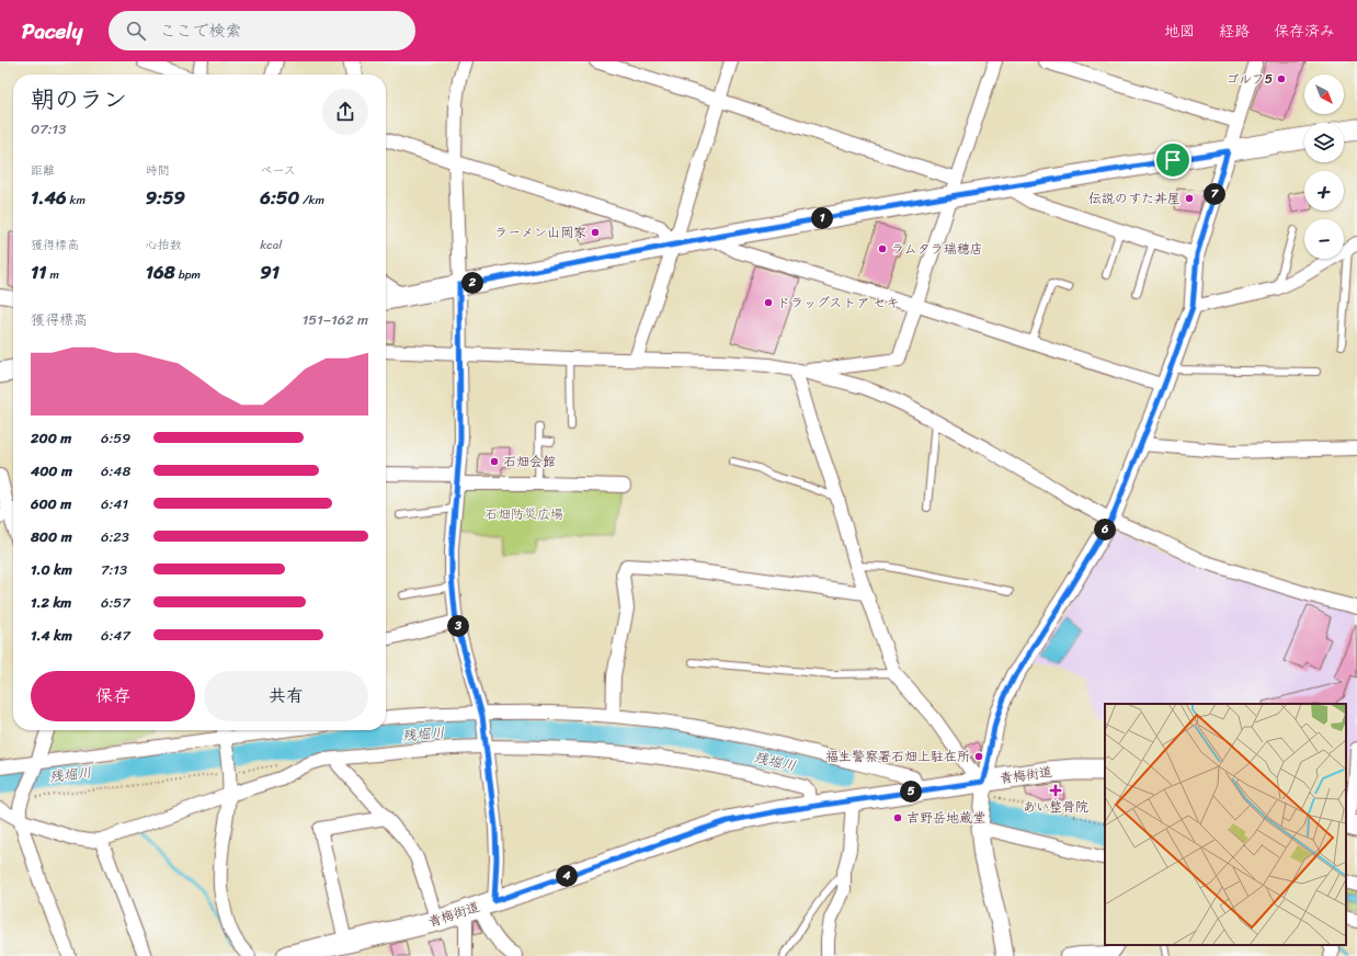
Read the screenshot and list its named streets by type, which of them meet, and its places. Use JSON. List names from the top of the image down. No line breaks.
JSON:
{"streets":{"main road":["青梅街道"]},"water":["残堀川"],"parks":["石畑防災広場"],"places":{"other":["ゴルフ5","伝説のすた丼屋","ラーメン山岡家","ラムタラ瑞穂店","ドラッグストア セキ","石畑会館","福生警察署石畑上駐在所","吉野岳地蔵堂"],"health":["あい整骨院"]},"north":"bottom right","page":{"header":"Pacely","search":"ここで検索","nav":["地図","経路","保存済み"],"map_buttons":["+","−"],"heading":["朝のラン","07:13"],"stats":[["距離","1.46 km"],["時間","9:59"],["ペース","6:50 /km"],["獲得標高","11 m"],["心拍数","168 bpm"],["kcal","91"]],"pins":["7","1","2","6","3","5","4"],"chart":["獲得標高","151–162 m"],"list":[{"name":"200 m","note":"6:59"},{"name":"400 m","note":"6:48"},{"name":"600 m","note":"6:41"},{"name":"800 m","note":"6:23"},{"name":"1.0 km","note":"7:13"},{"name":"1.2 km","note":"6:57"},{"name":"1.4 km","note":"6:47"}],"buttons":["保存","共有"]}}
